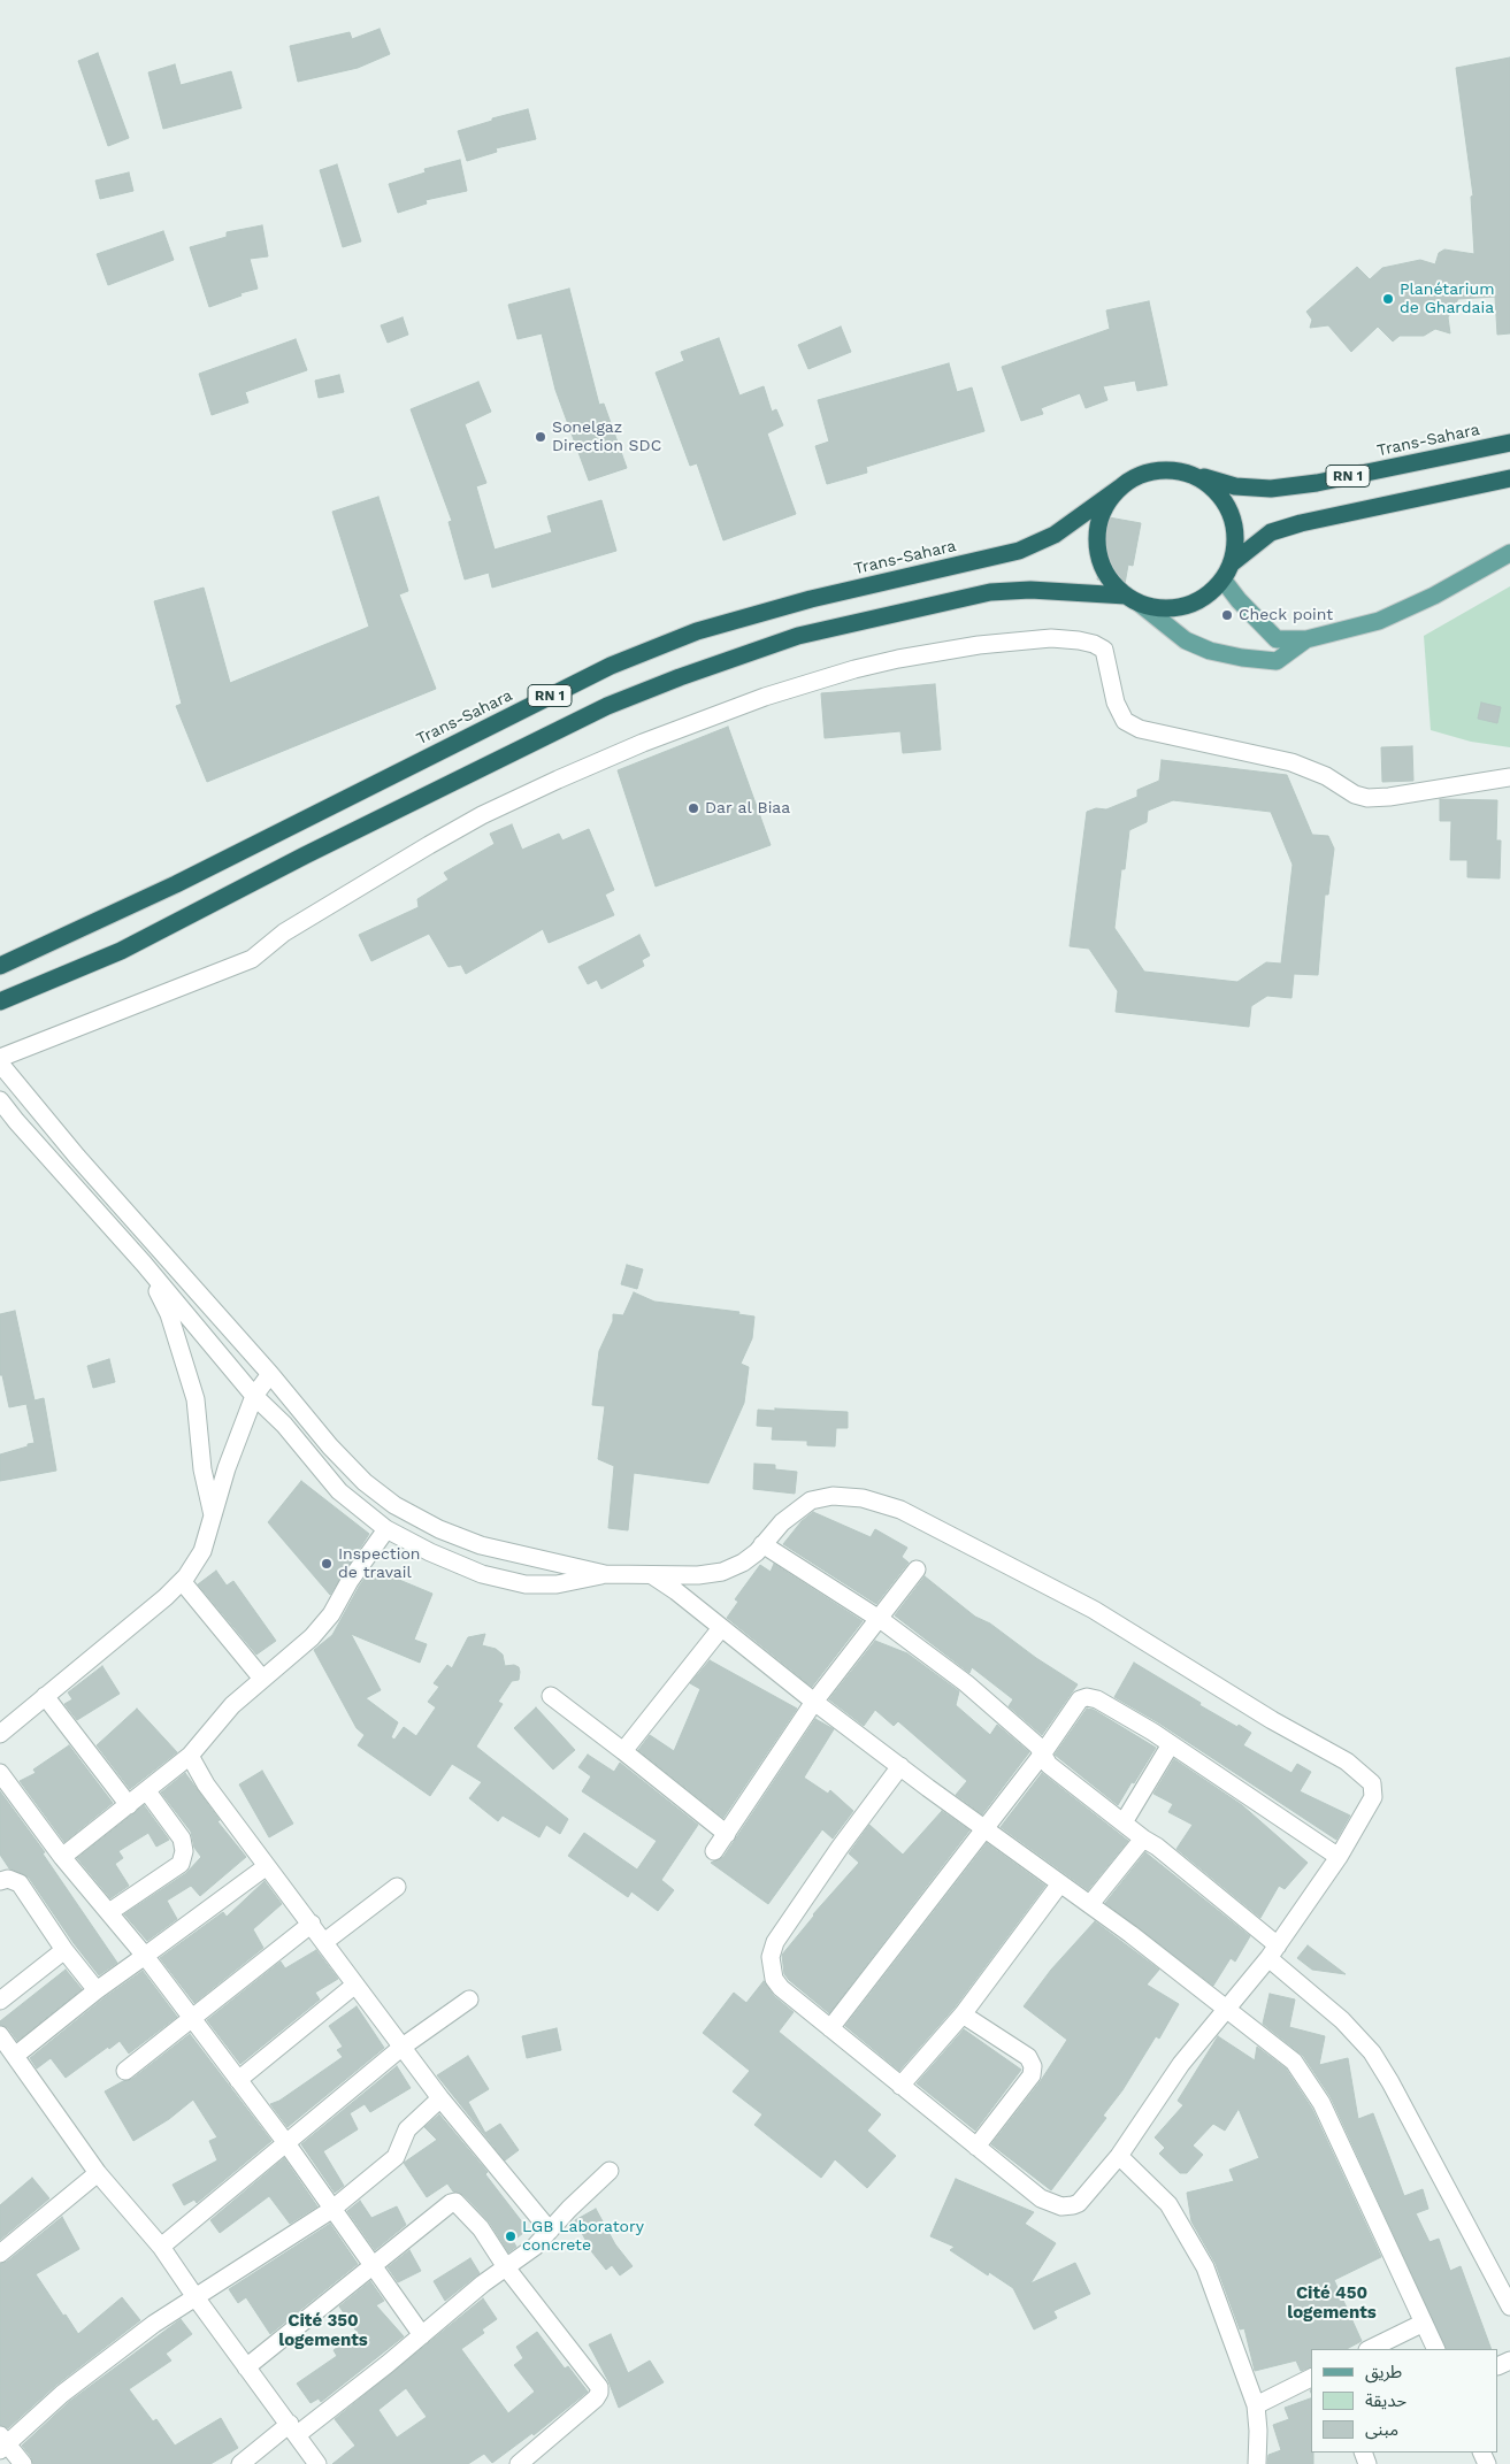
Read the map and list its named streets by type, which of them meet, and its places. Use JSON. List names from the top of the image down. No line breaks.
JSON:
{"streets":{"highway":["Trans-Sahara","RN 1"]},"crossings":[["Trans-Sahara","RN 1"]],"districts":["Cité 450 logements","Cité 350 logements"],"places":["Planétarium de Ghardaia","Sonelgaz Direction SDC","Check point","Dar al Biaa","Inspection de travail","LGB Laboratory concrete"],"legend":["طريق","حديقة","مبنى"]}
